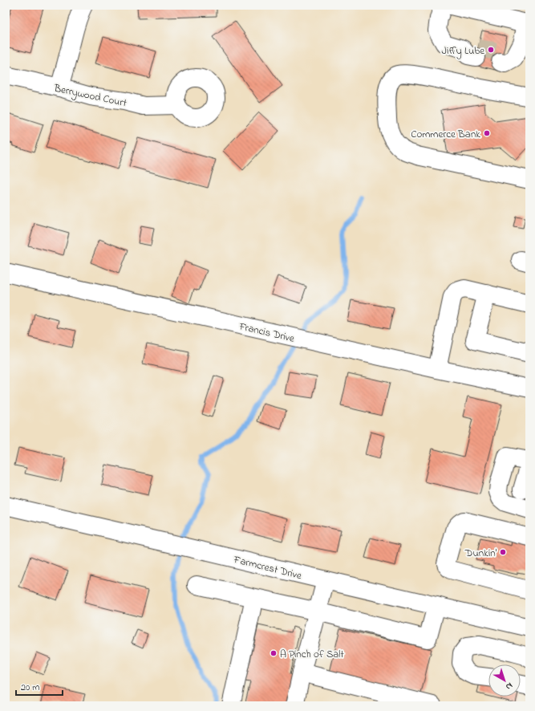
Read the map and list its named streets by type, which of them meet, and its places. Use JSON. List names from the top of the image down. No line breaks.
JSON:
{"streets":{"street":["Berrywood Court","Francis Drive","Farmcrest Drive"]},"places":["Jiffy Lube","Commerce Bank","Dunkin'","A Pinch of Salt"],"scale_bar":"20 m","north":"bottom right"}
